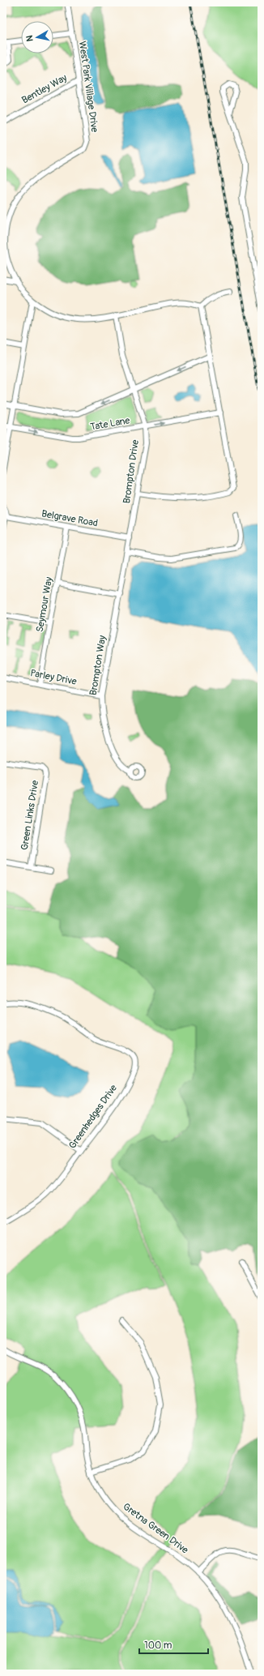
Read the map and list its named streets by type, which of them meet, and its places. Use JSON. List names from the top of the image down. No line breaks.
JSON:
{"streets":{"street":["West Park Village Drive","Bentley Way","Tate Lane","Brompton Drive","Belgrave Road","Seymour Way","Brompton Way","Parley Drive","Green Links Drive","Greenhedges Drive","Gretna Green Drive"]},"crossings":[["West Park Village Drive","Bentley Way"],["West Park Village Drive","Brompton Drive"],["Tate Lane","Brompton Drive"],["Brompton Drive","Belgrave Road"],["Brompton Drive","Brompton Way"],["Belgrave Road","Seymour Way"],["Seymour Way","Parley Drive"],["Brompton Way","Parley Drive"]],"scale_bar":"100 m","north":"left"}
